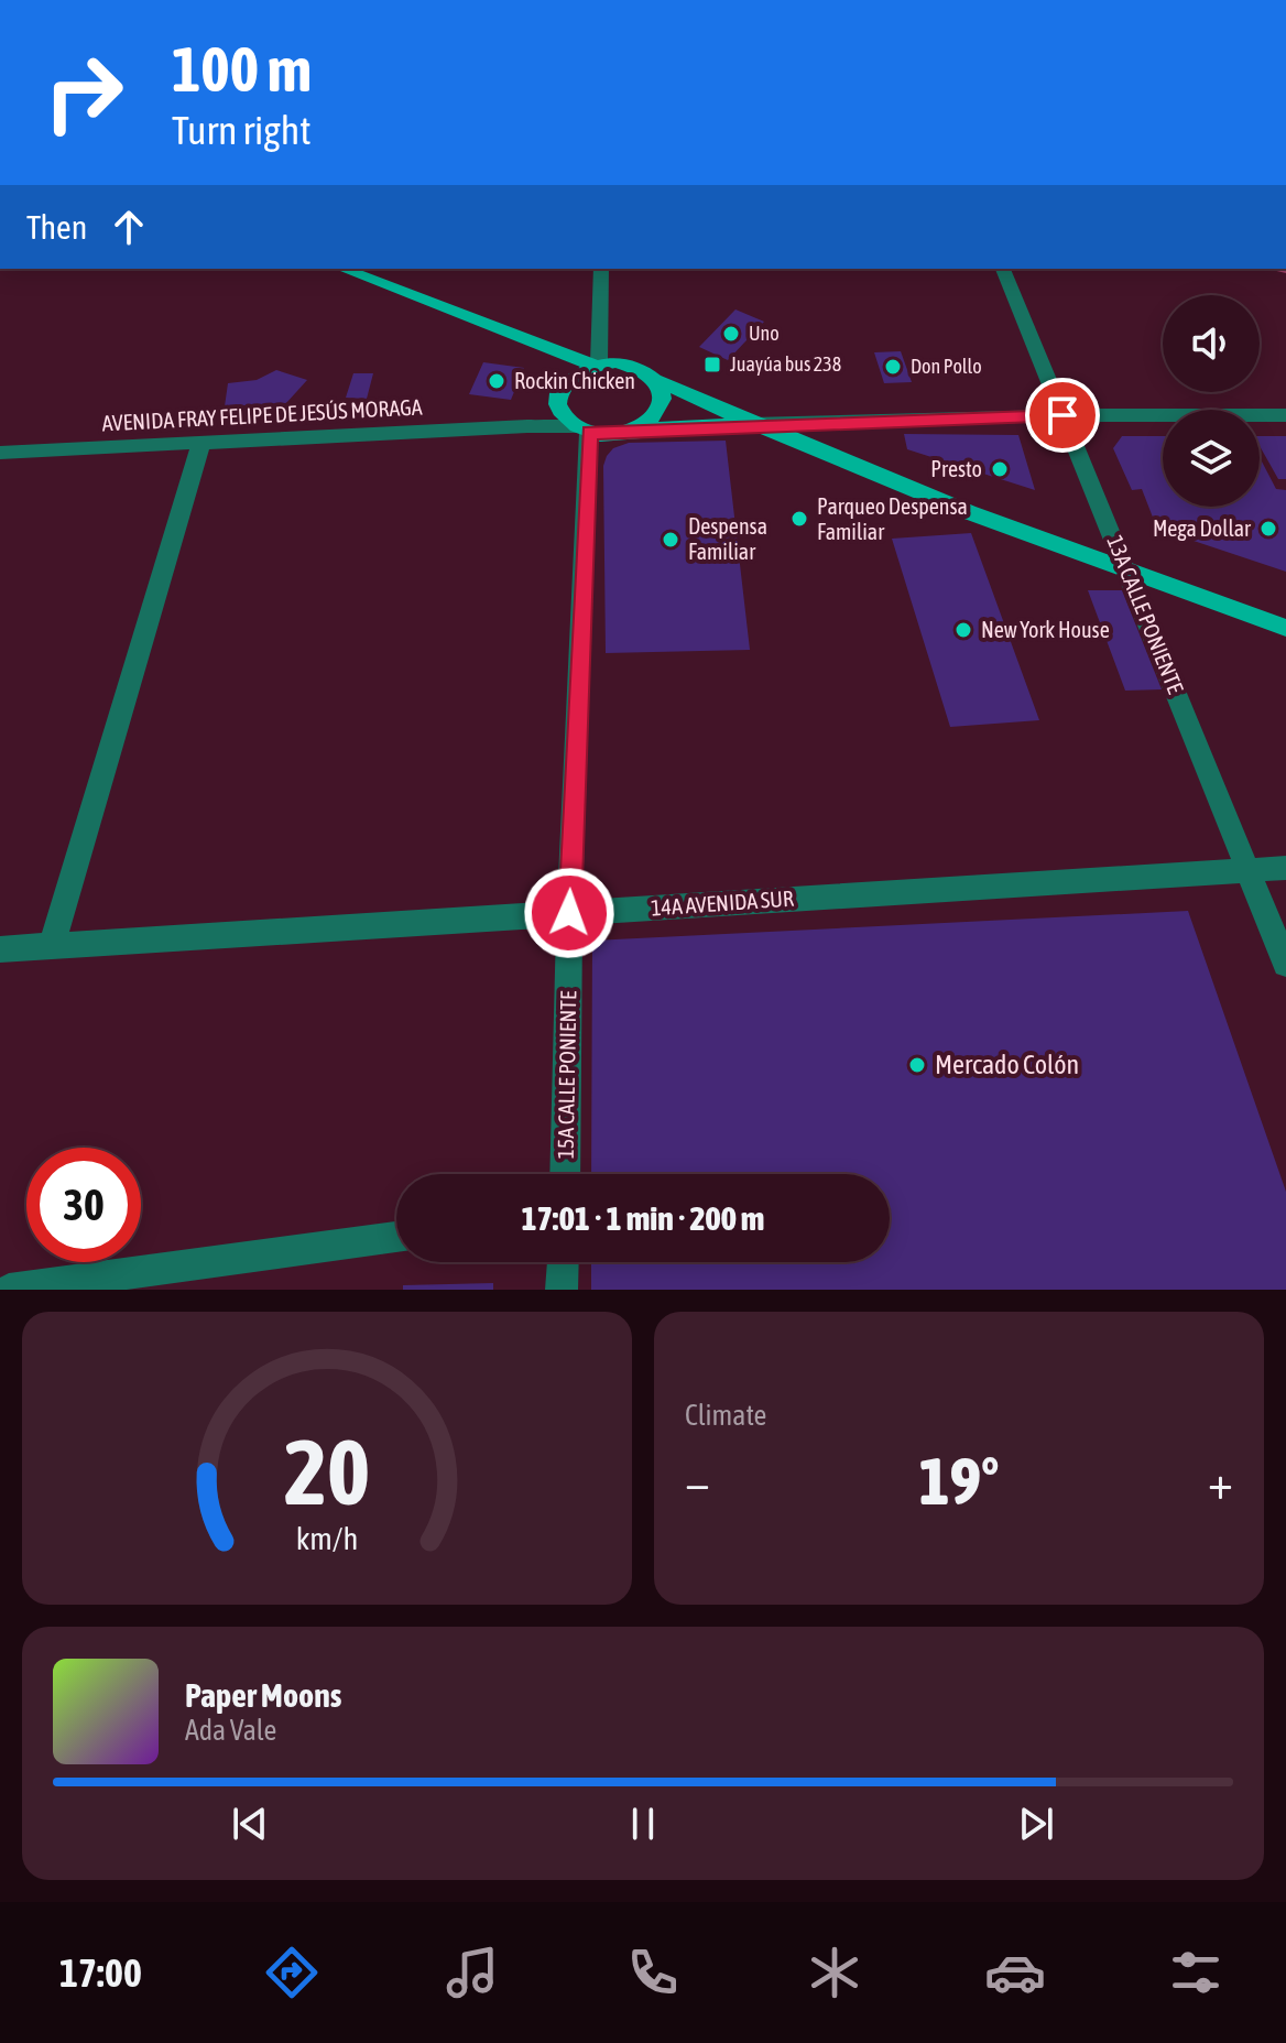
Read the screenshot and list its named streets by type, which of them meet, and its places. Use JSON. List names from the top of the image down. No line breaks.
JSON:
{"streets":{"street":["AVENIDA FRAY FELIPE DE JESÚS MORAGA","13A CALLE PONIENTE","14A AVENIDA SUR","15A CALLE PONIENTE"]},"crossings":[["AVENIDA FRAY FELIPE DE JESÚS MORAGA","15A CALLE PONIENTE"],["13A CALLE PONIENTE","14A AVENIDA SUR"],["14A AVENIDA SUR","15A CALLE PONIENTE"]],"places":{"other":["Uno","Don Pollo","Rockin Chicken","Presto","Parqueo Despensa Familiar","Mega Dollar","Despensa Familiar","New York House","Mercado Colón"],"transit":["Juayúa bus 238"]},"page":{"turn":["100 m","Turn right"],"then":"Then","limit":"30","trip":"17:01 · 1 min · 200 m","tile":"Climate","heat":["−","19°","+"],"song":["Paper Moons","Ada Vale"],"tabs":"17:00","gauge":["20","km/h"]}}
